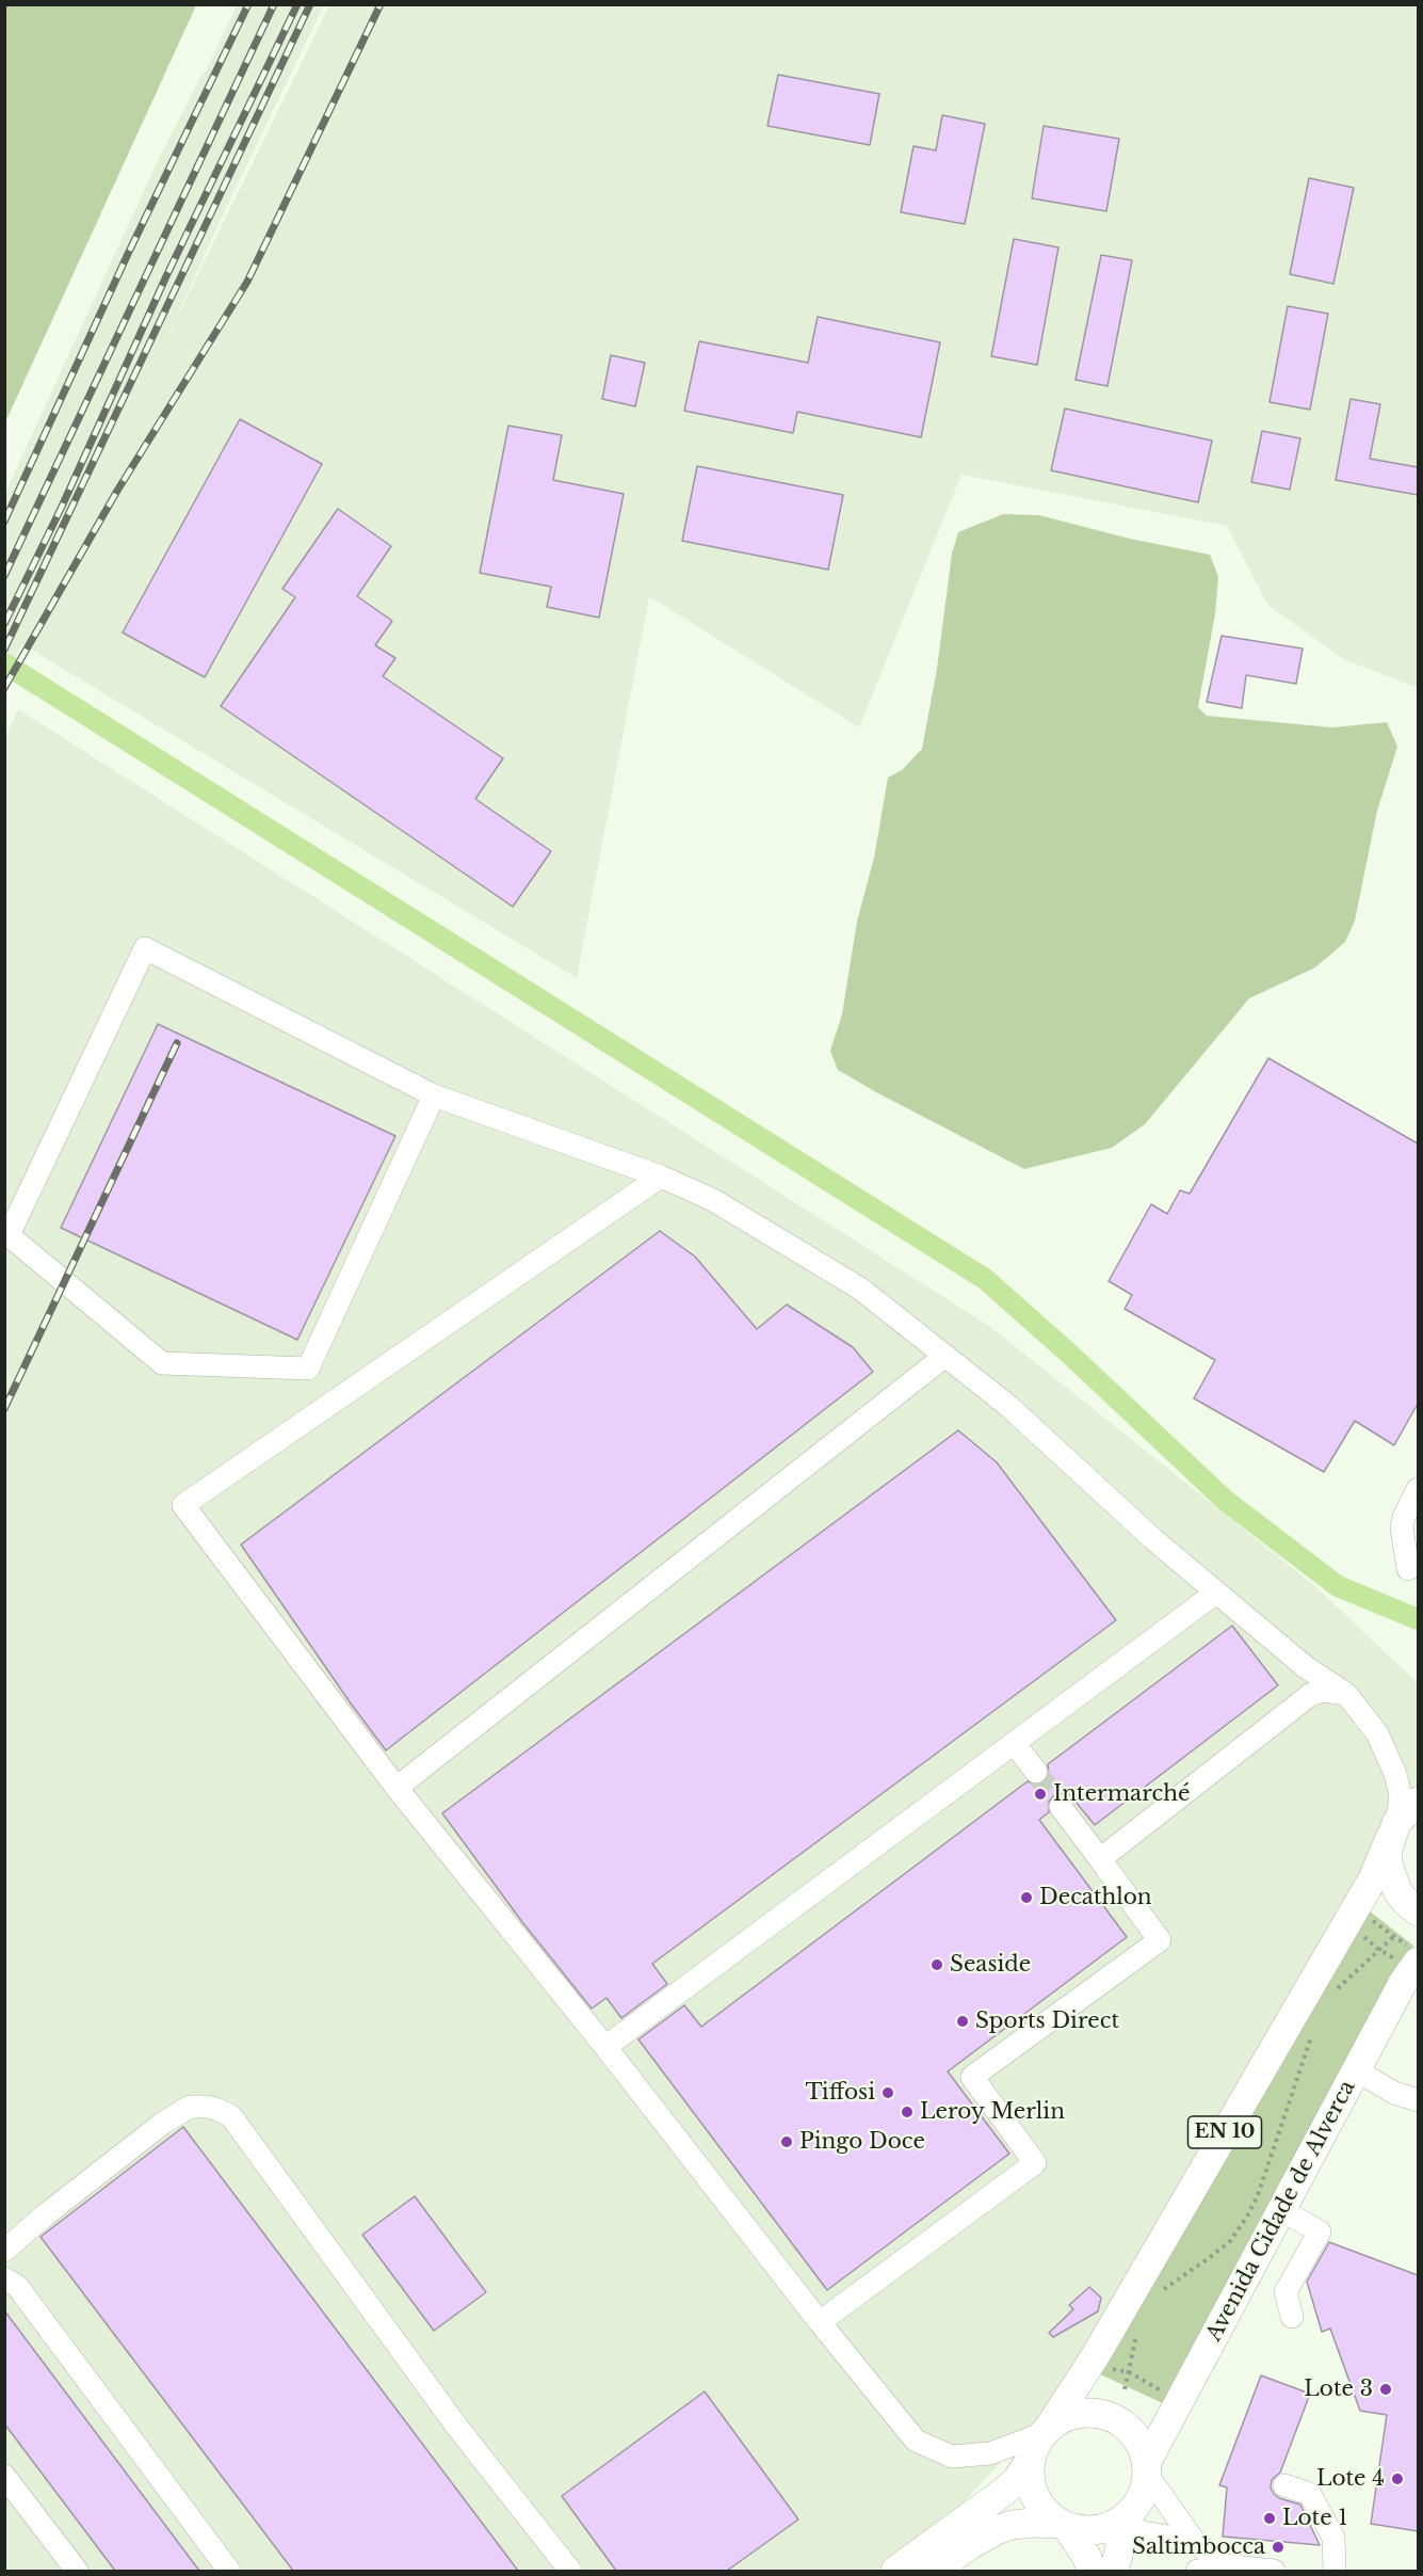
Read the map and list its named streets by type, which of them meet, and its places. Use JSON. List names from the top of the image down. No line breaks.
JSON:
{"streets":{"main road":["EN 10","Avenida Cidade de Alverca"]},"crossings":[["EN 10","Avenida Cidade de Alverca"]],"places":["Intermarché","Decathlon","Seaside","Sports Direct","Tiffosi","Leroy Merlin","Pingo Doce","Lote 3","Lote 4","Lote 1","Saltimbocca"]}
